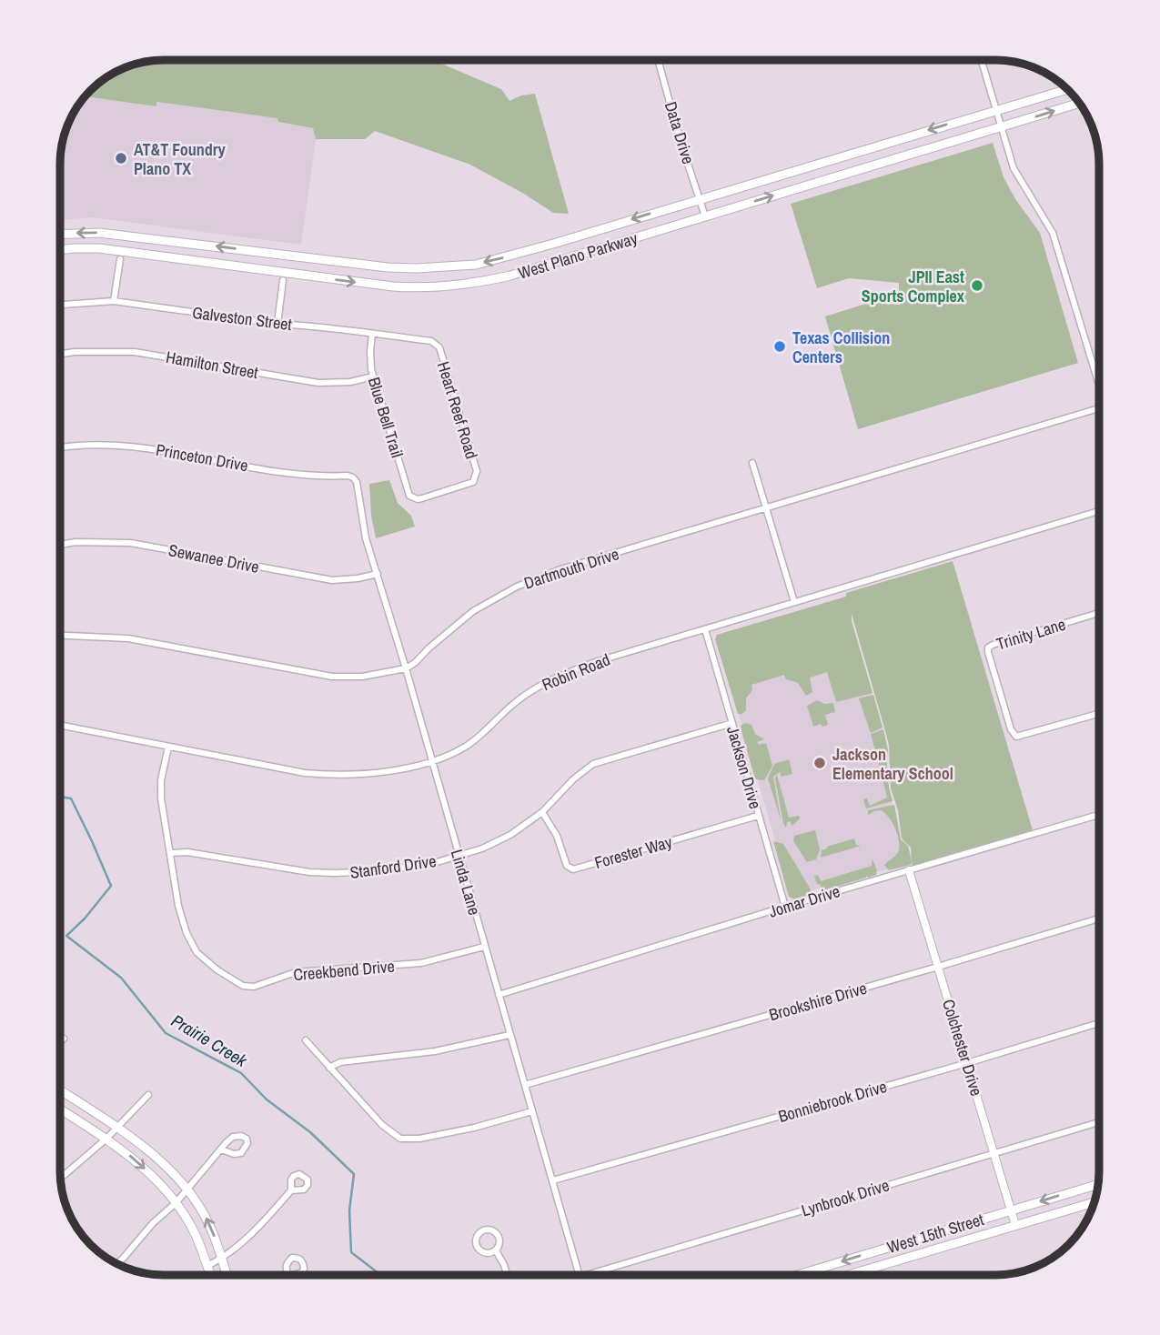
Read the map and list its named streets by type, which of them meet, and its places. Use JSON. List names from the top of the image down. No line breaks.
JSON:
{"streets":{"main road":["West Plano Parkway","West 15th Street"],"street":["Data Drive","Galveston Street","Hamilton Street","Heart Reef Road","Blue Bell Trail","Princeton Drive","Sewanee Drive","Dartmouth Drive","Trinity Lane","Robin Road","Jackson Drive","Forester Way","Stanford Drive","Linda Lane","Jomar Drive","Creekbend Drive","Brookshire Drive","Colchester Drive","Bonniebrook Drive","Lynbrook Drive"]},"crossings":[["Data Drive","West Plano Parkway"],["Galveston Street","Heart Reef Road"],["Galveston Street","Blue Bell Trail"],["Hamilton Street","Blue Bell Trail"],["Heart Reef Road","Blue Bell Trail"],["Princeton Drive","Linda Lane"],["Sewanee Drive","Linda Lane"],["Dartmouth Drive","Linda Lane"],["Robin Road","Jackson Drive"],["Robin Road","Linda Lane"],["Robin Road","Creekbend Drive"],["Jackson Drive","Forester Way"],["Jackson Drive","Stanford Drive"],["Jackson Drive","Jomar Drive"],["Forester Way","Stanford Drive"],["Stanford Drive","Linda Lane"],["Stanford Drive","Creekbend Drive"],["Linda Lane","Jomar Drive"],["Linda Lane","Creekbend Drive"],["Linda Lane","Brookshire Drive"],["Linda Lane","Bonniebrook Drive"],["Jomar Drive","Colchester Drive"],["Brookshire Drive","Colchester Drive"],["Colchester Drive","Bonniebrook Drive"],["Colchester Drive","Lynbrook Drive"],["Colchester Drive","West 15th Street"]],"water":["Prairie Creek"],"places":["AT&T Foundry Plano TX","JPII East Sports Complex","Texas Collision Centers","Jackson Elementary School"]}
